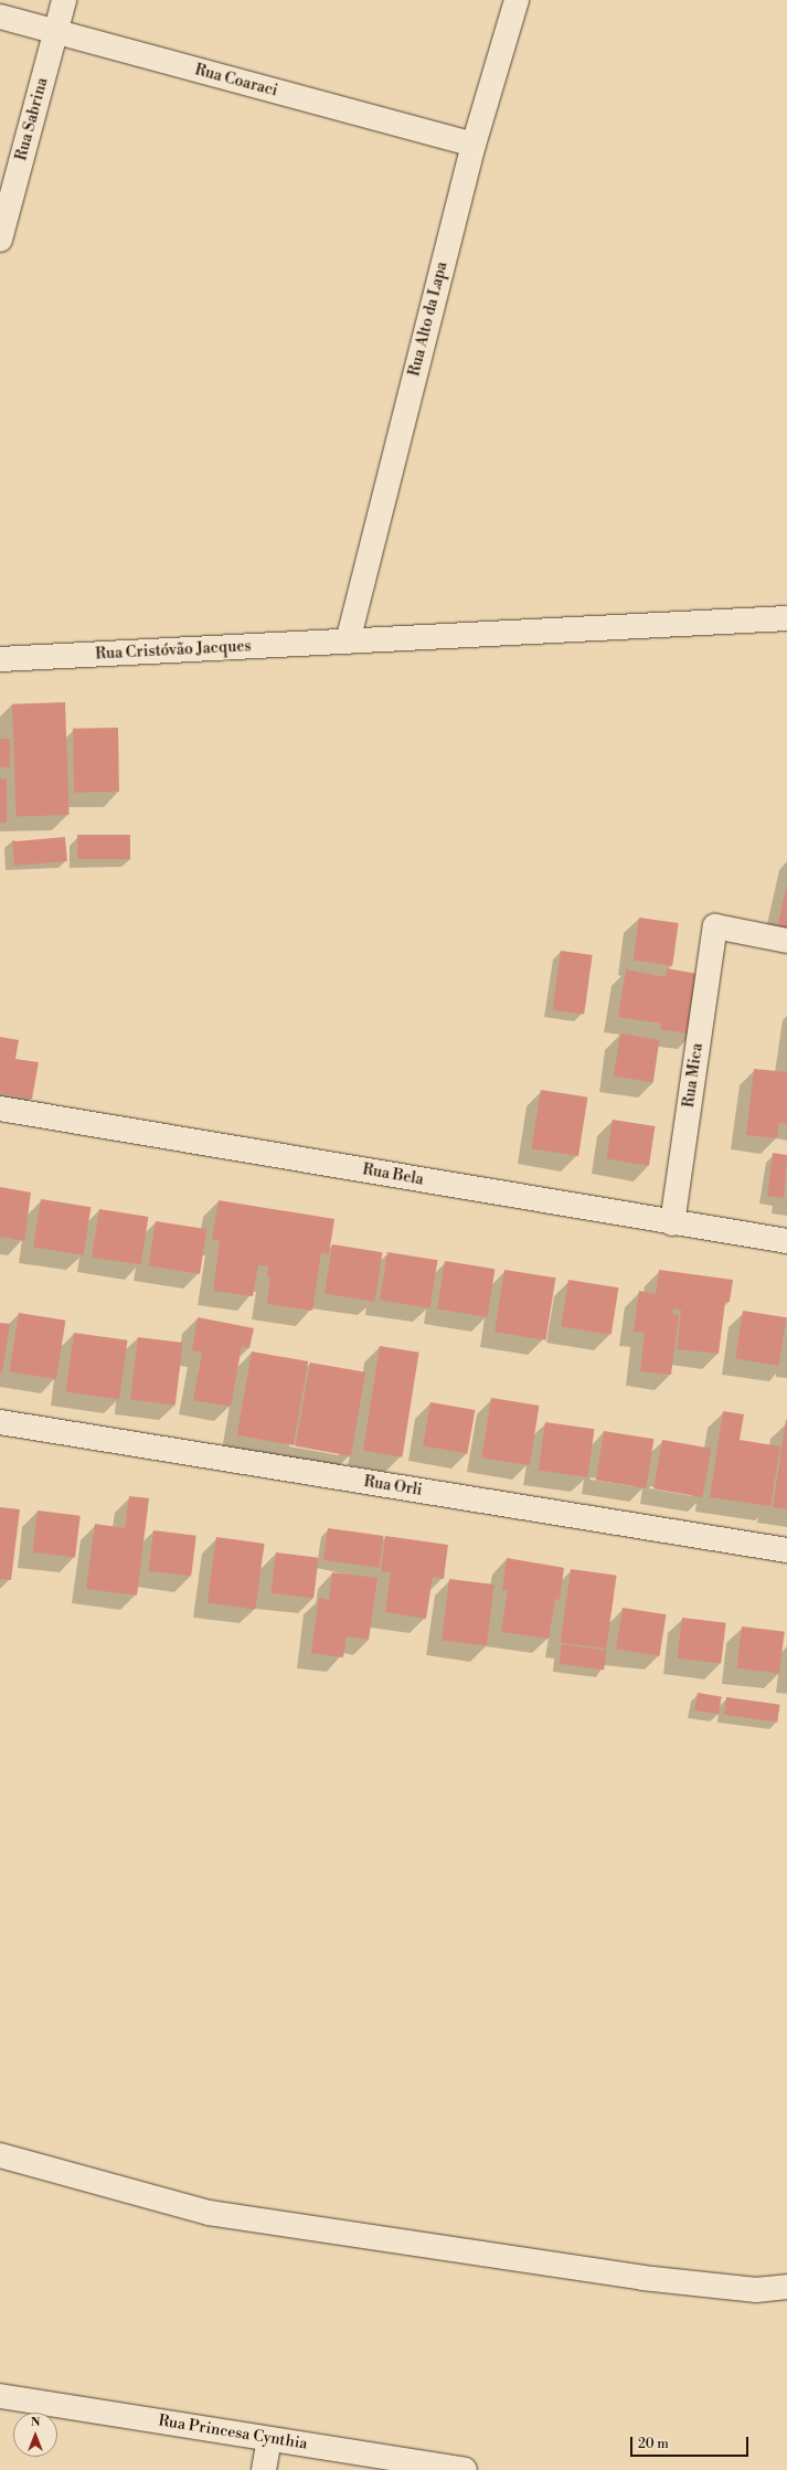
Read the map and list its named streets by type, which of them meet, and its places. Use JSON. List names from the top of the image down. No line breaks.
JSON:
{"streets":{"street":["Rua Coaraci","Rua Sabrina","Rua Alto da Lapa","Rua Cristóvão Jacques","Rua Mica","Rua Bela","Rua Orli","Rua Princesa Cynthia"]},"crossings":[["Rua Coaraci","Rua Sabrina"],["Rua Coaraci","Rua Alto da Lapa"],["Rua Alto da Lapa","Rua Cristóvão Jacques"],["Rua Mica","Rua Bela"]],"scale_bar":"20 m","north":"top"}
